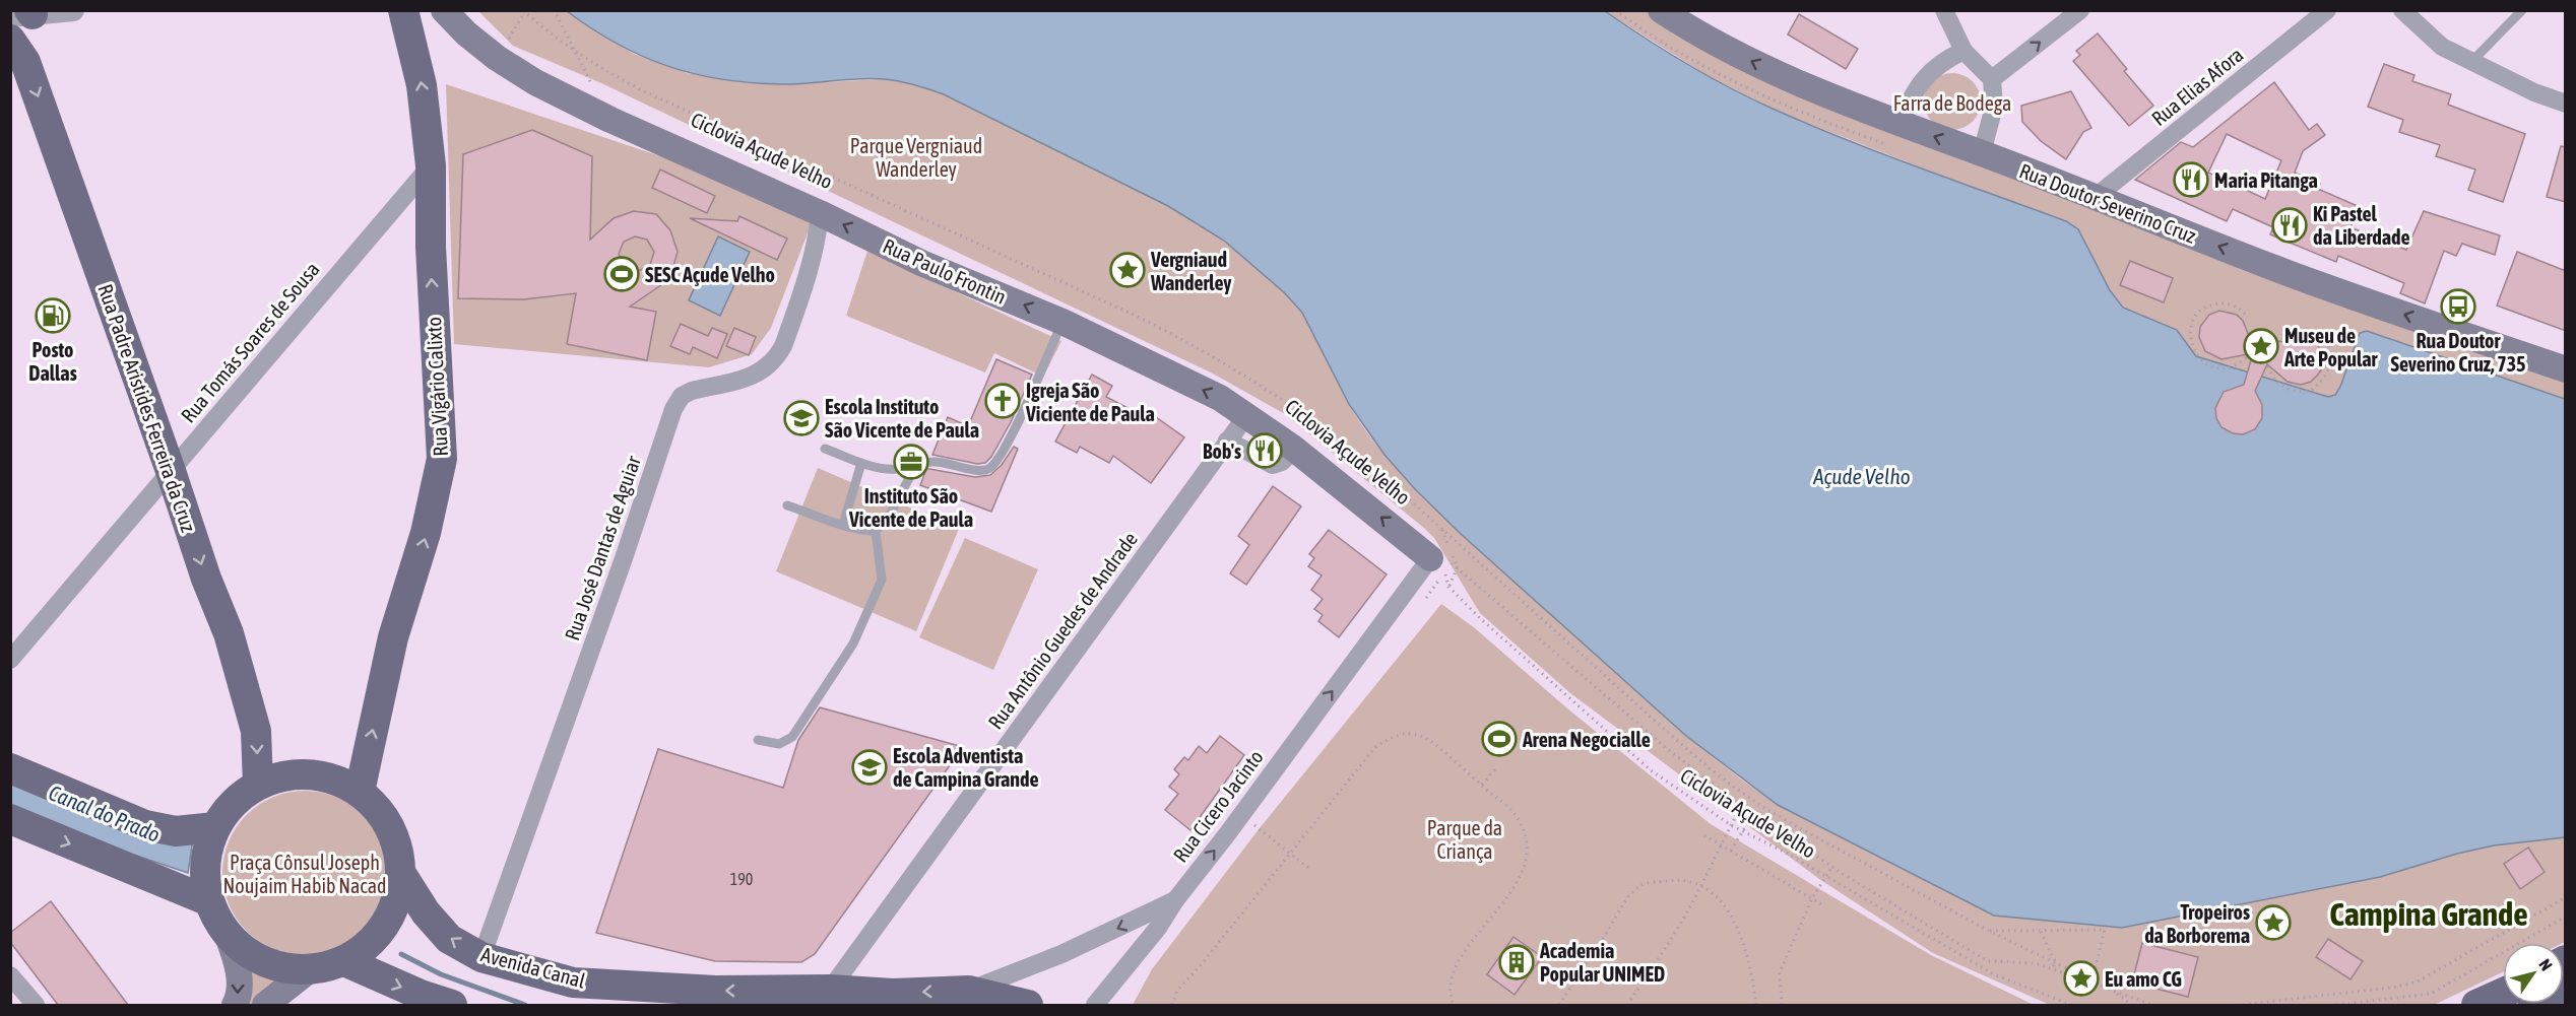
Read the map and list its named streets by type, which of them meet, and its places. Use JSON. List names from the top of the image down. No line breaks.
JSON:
{"streets":{"main road":["Rua Doutor Severino Cruz","Rua Paulo Frontin","Rua Vigário Calixto","Rua Padre Aristides Ferreira da Cruz","Avenida Canal"],"street":["Rua Elias Afora","Rua Tomás Soares de Sousa","Rua José Dantas de Aguiar","Rua Antônio Guedes de Andrade","Rua Cicero Jacinto"],"path":["Ciclovia Açude Velho"]},"crossings":[["Rua Elias Afora","Rua Doutor Severino Cruz"],["Ciclovia Açude Velho","Rua Paulo Frontin"],["Ciclovia Açude Velho","Rua Cicero Jacinto"],["Rua Paulo Frontin","Rua José Dantas de Aguiar"],["Rua Paulo Frontin","Rua Antônio Guedes de Andrade"],["Rua Paulo Frontin","Rua Cicero Jacinto"],["Rua Tomás Soares de Sousa","Rua Vigário Calixto"],["Rua Tomás Soares de Sousa","Rua Padre Aristides Ferreira da Cruz"],["Rua Vigário Calixto","Rua Padre Aristides Ferreira da Cruz"],["Rua Vigário Calixto","Avenida Canal"],["Rua Padre Aristides Ferreira da Cruz","Avenida Canal"],["Rua José Dantas de Aguiar","Avenida Canal"],["Rua Antônio Guedes de Andrade","Avenida Canal"],["Rua Cicero Jacinto","Avenida Canal"]],"one_way":["Rua Doutor Severino Cruz","Rua Paulo Frontin","Rua Vigário Calixto","Rua Padre Aristides Ferreira da Cruz","Avenida Canal"],"districts":["Campina Grande"],"water":["Açude Velho","Canal do Prado"],"parks":["Farra de Bodega","Parque Vergniaud Wanderley","Parque da Criança","Praça Cônsul Joseph Noujaim Habib Nacad"],"places":{"restaurant":["Maria Pitanga","Ki Pastel da Liberdade","Bob's"],"place":["Vergniaud Wanderley","Museu de Arte Popular","Tropeiros da Borborema","Eu amo CG"],"sports":["SESC Açude Velho","Arena Negocialle"],"bus stop":["Rua Doutor Severino Cruz, 735"],"fuel station":["Posto Dallas"],"church":["Igreja São Viciente de Paula"],"school or university":["Escola Instituto São Vicente de Paula","Escola Adventista de Campina Grande"],"office":["Instituto São Vicente de Paula"],"building":["Academia Popular UNIMED"]},"house_numbers":["190"],"north":"top right"}
